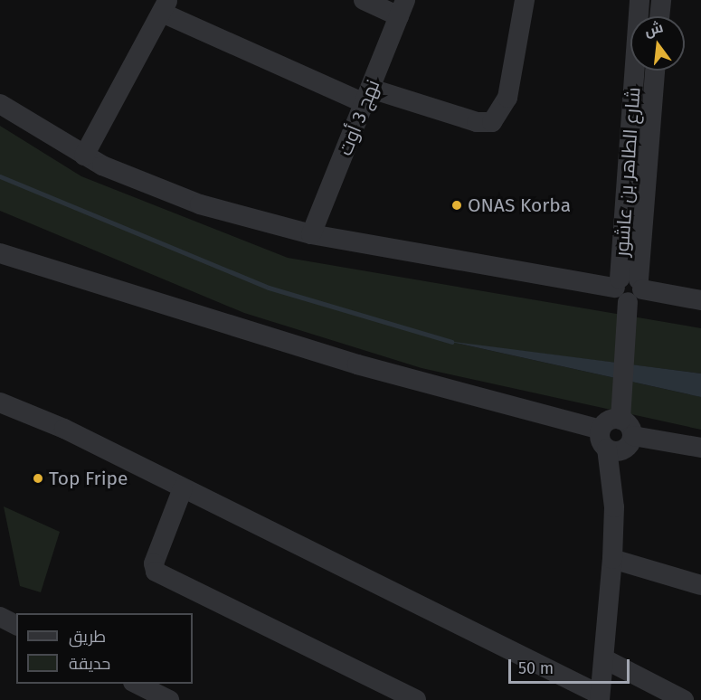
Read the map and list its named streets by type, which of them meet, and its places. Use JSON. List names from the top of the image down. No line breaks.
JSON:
{"streets":{"street":["نهج 3 أوت","شارع الطاهر بن عاشور"]},"places":["ONAS Korba","Top Fripe"],"legend":["طريق","حديقة"],"scale_bar":"50 m","north":"top"}
